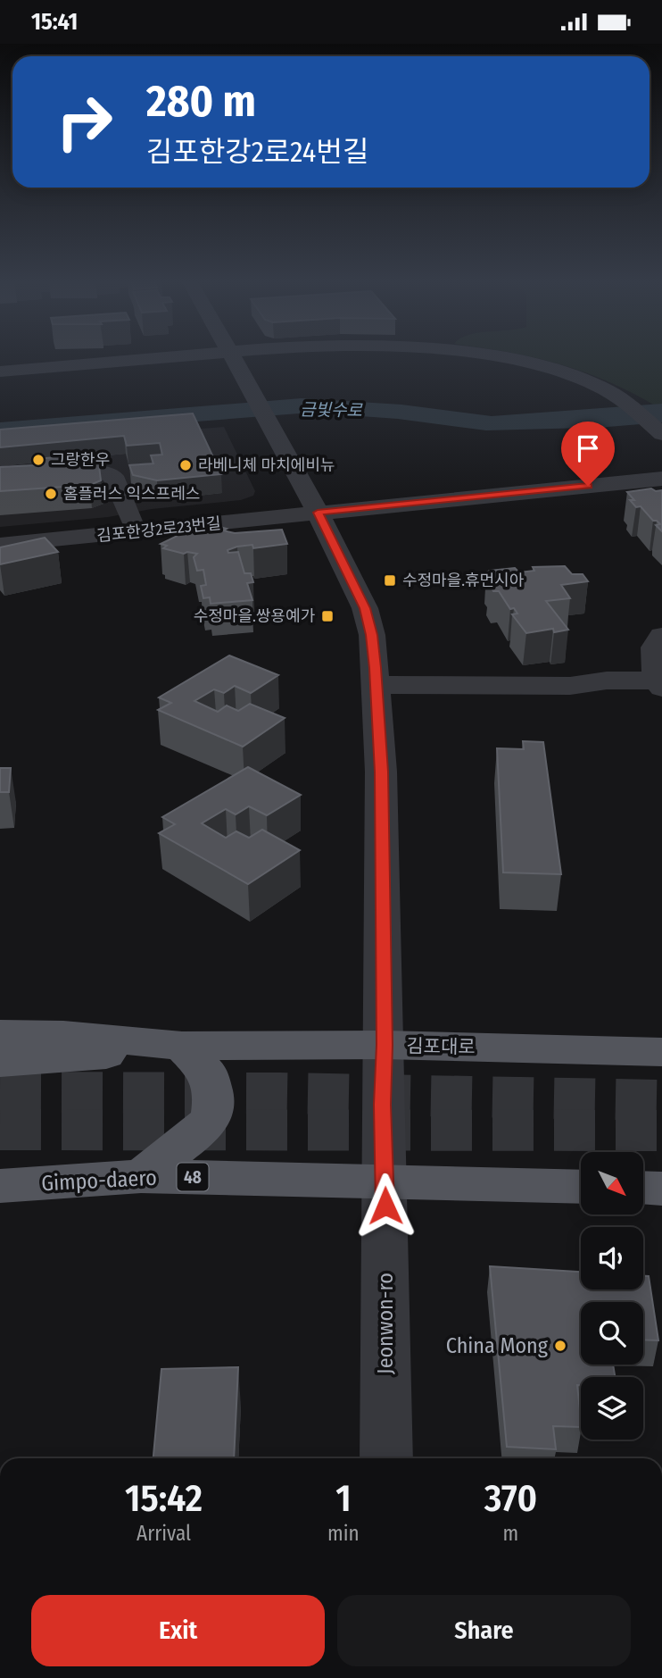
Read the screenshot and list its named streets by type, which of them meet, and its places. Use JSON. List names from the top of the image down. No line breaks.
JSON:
{"streets":{"main road":["김포대로","48","Gimpo-daero"],"street":["김포한강2로23번길","Jeonwon-ro"]},"crossings":[["김포한강2로23번길","Jeonwon-ro"],["김포대로","Jeonwon-ro"],["48","Gimpo-daero"],["48","Jeonwon-ro"],["Gimpo-daero","Jeonwon-ro"]],"water":["금빛수로"],"places":{"other":["그랑한우","라베니체 마치에비뉴","홈플러스 익스프레스","China Mong"],"transit":["수정마을.휴먼시아","수정마을.쌍용예가"]},"north":"bottom right","page":{"status":"15:41","turn":["280 m","김포한강2로24번길"],"eta":["15:42","Arrival","1","min","370","m"],"buttons":["Exit","Share"]}}
